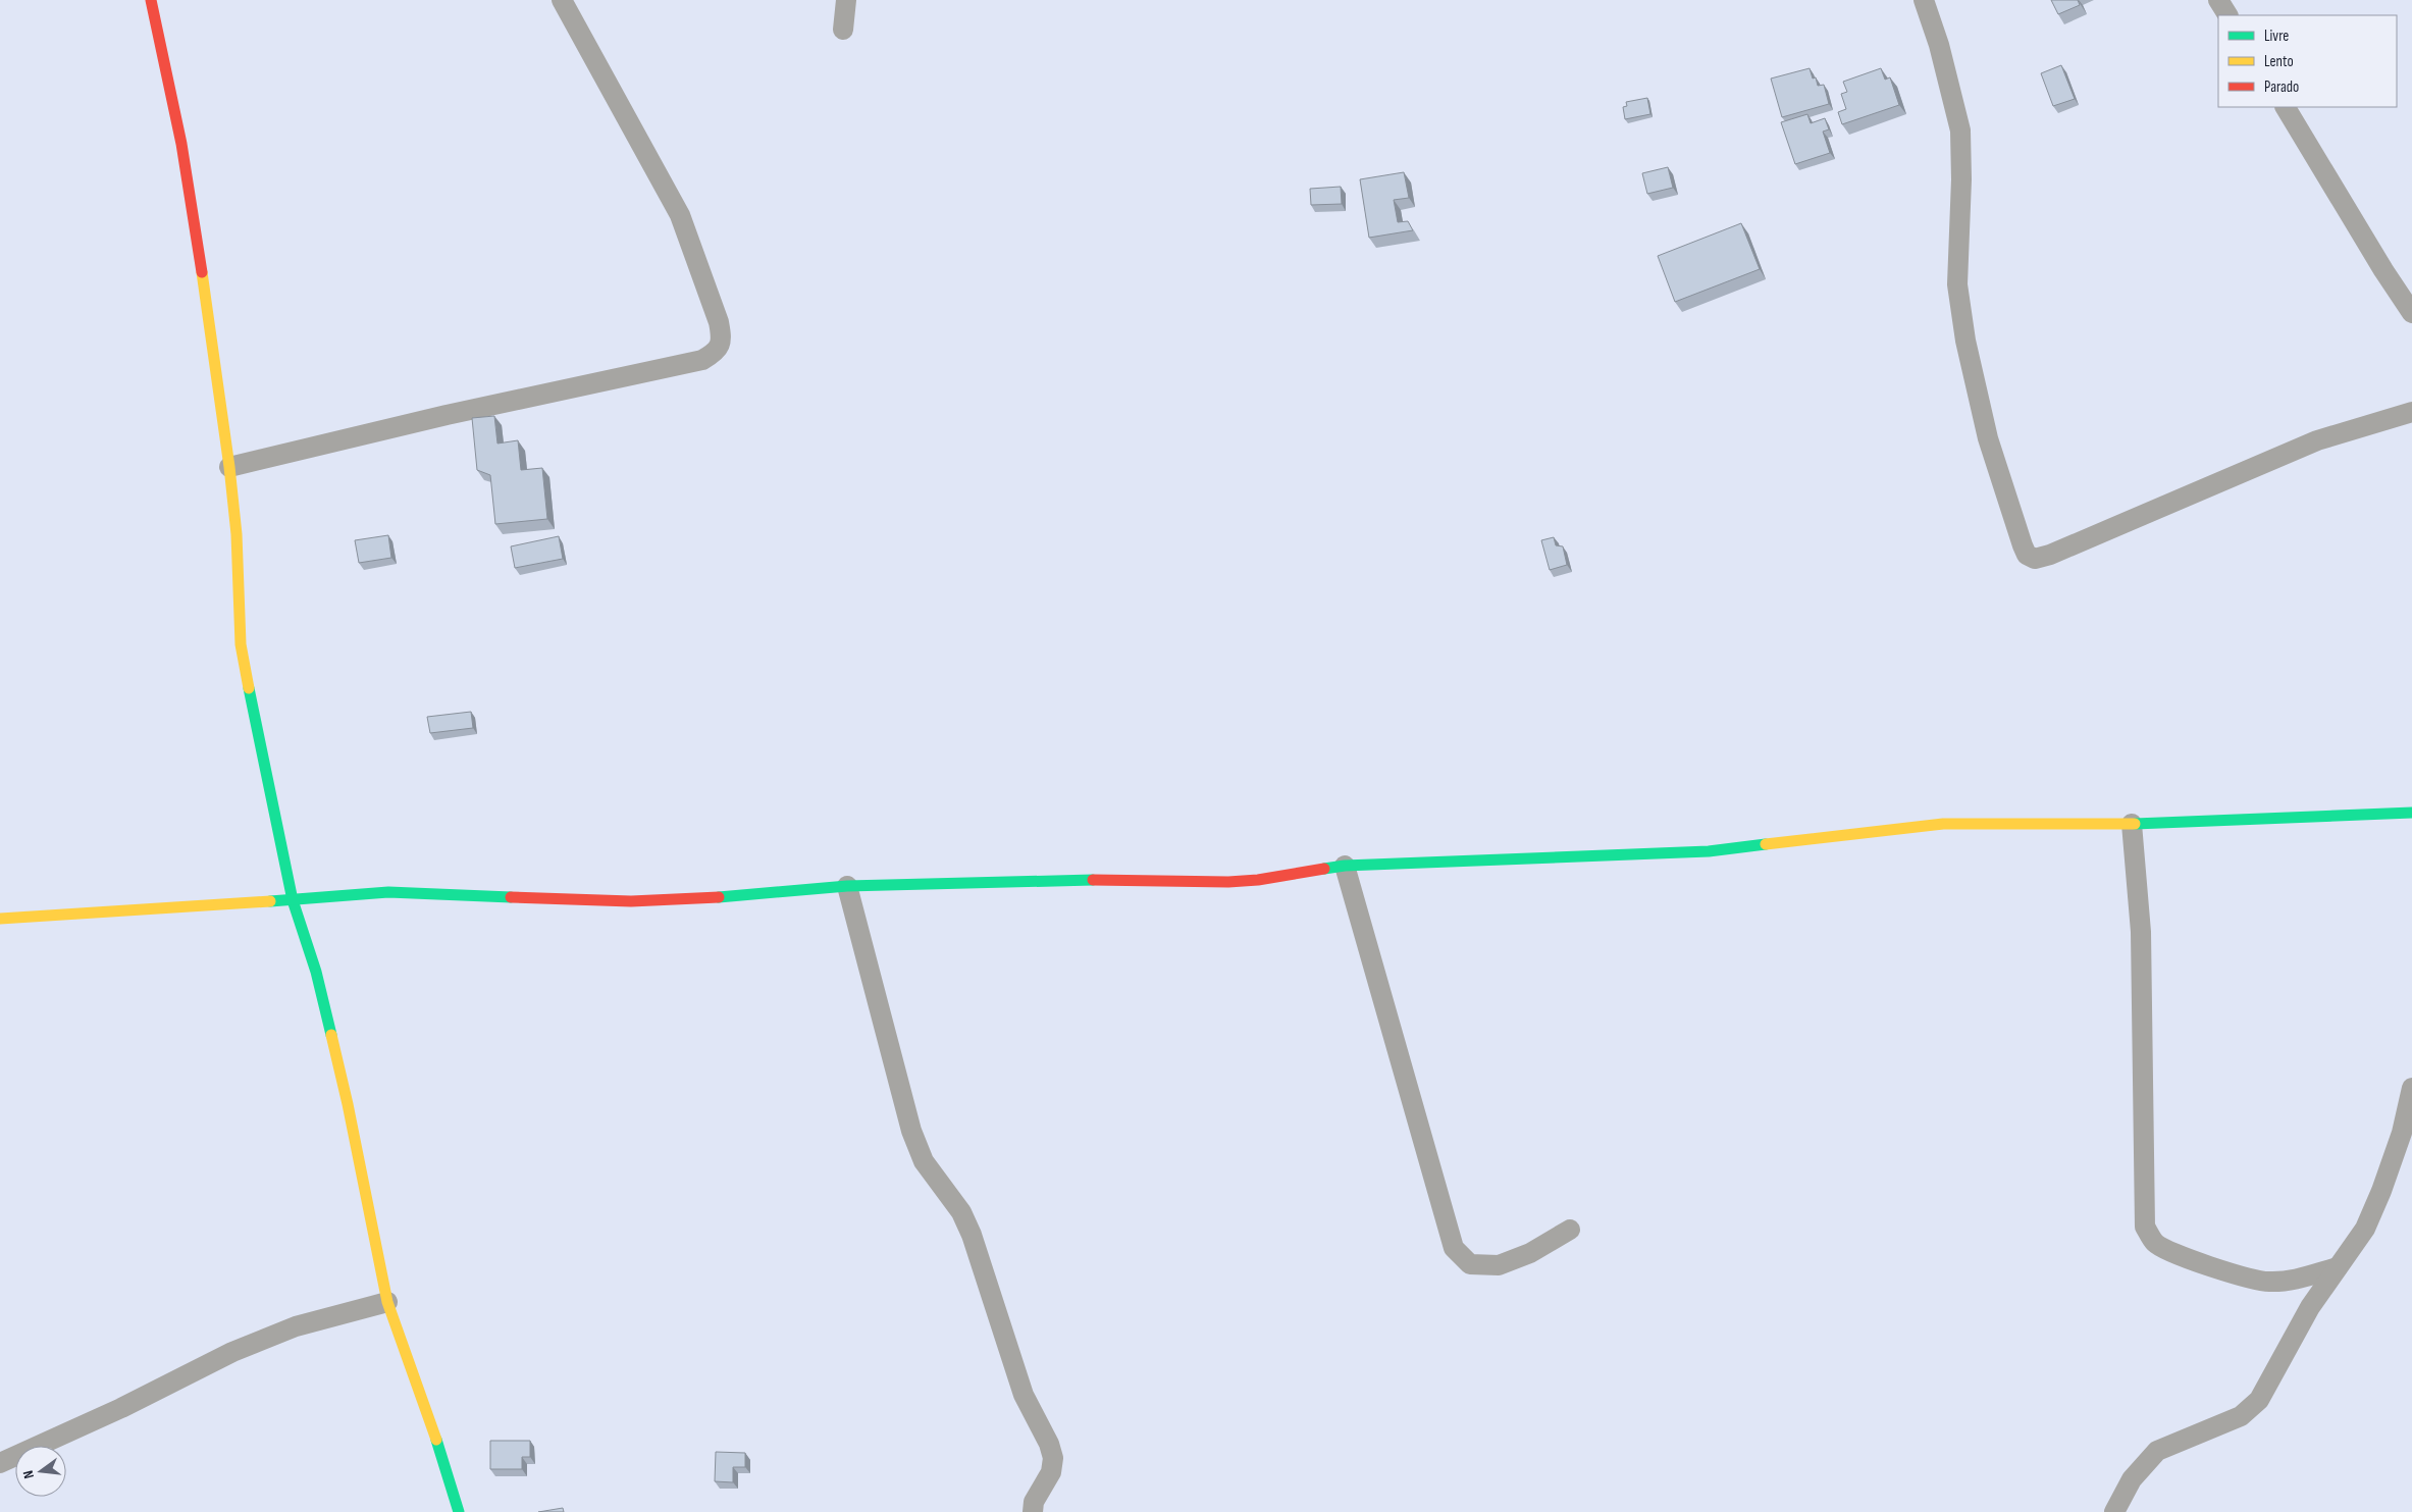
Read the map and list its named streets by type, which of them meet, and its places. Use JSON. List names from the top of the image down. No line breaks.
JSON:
{"legend":["Livre","Lento","Parado"],"north":"left"}
